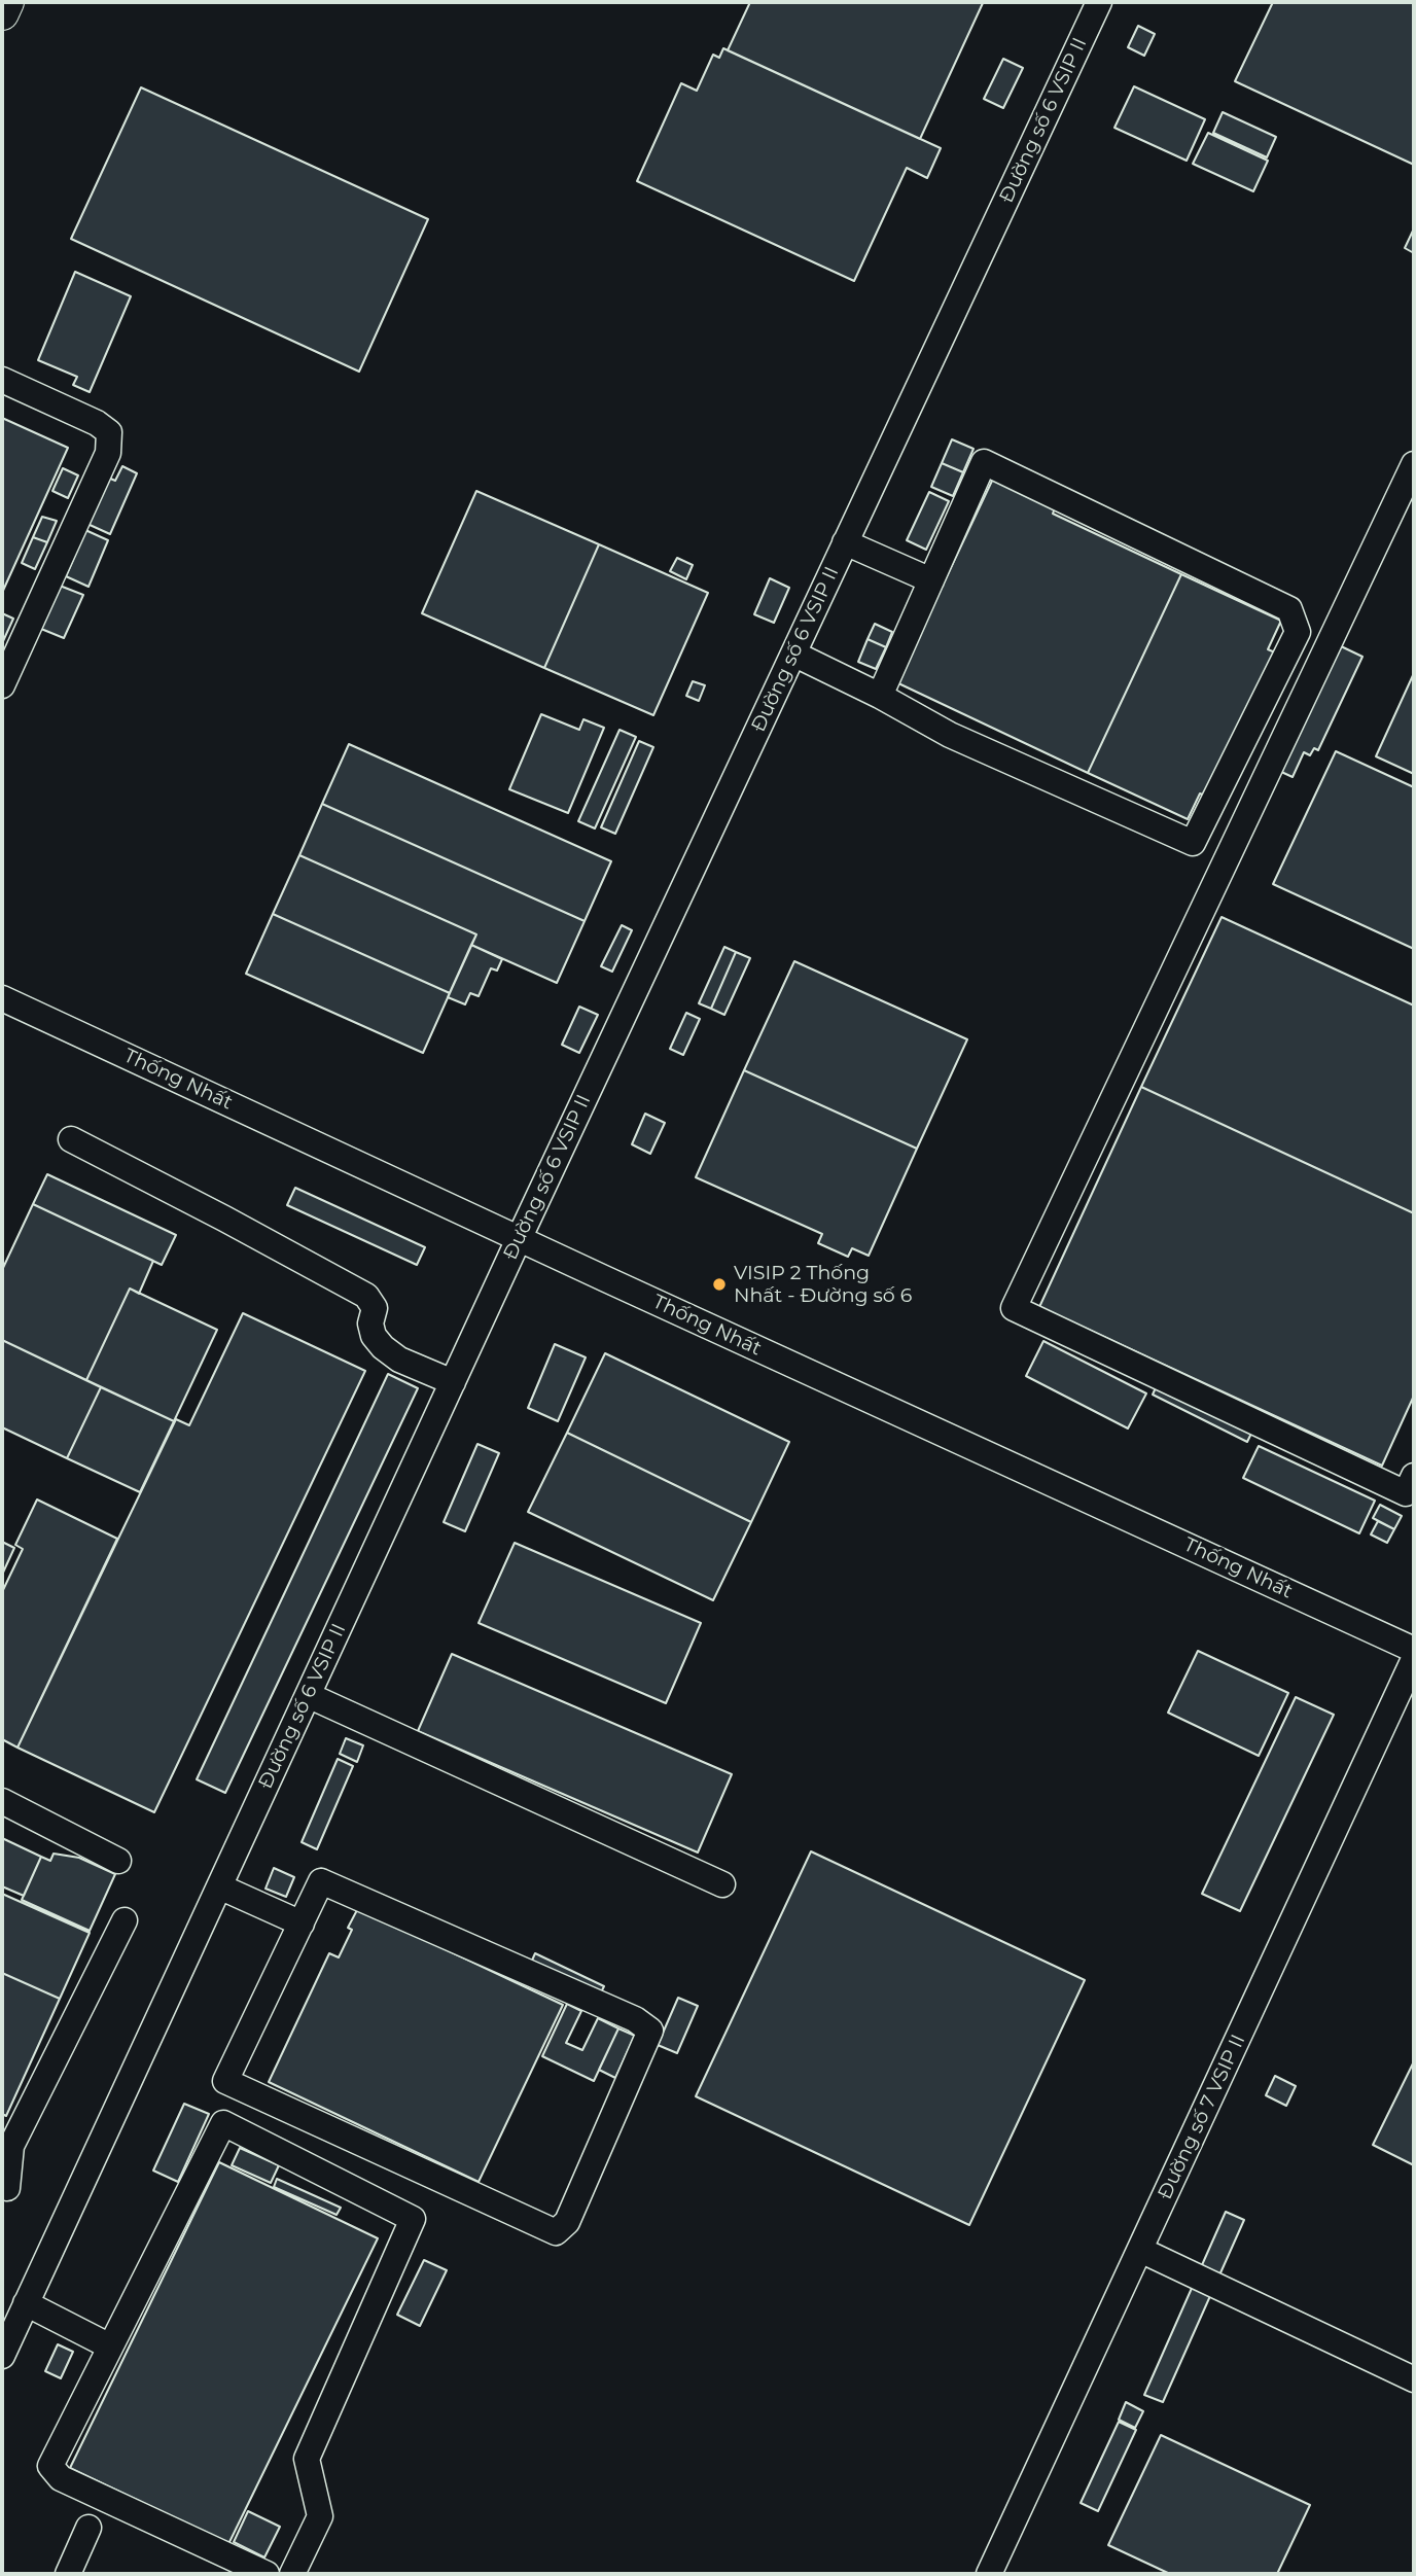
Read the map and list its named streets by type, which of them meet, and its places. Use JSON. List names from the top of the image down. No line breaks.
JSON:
{"streets":{"street":["Đường số 6 VSIP II","Thống Nhất","Đường số 7 VSIP II"]},"crossings":[["Đường số 6 VSIP II","Thống Nhất"]],"places":["VISIP 2 Thống Nhất - Đường số 6"]}
